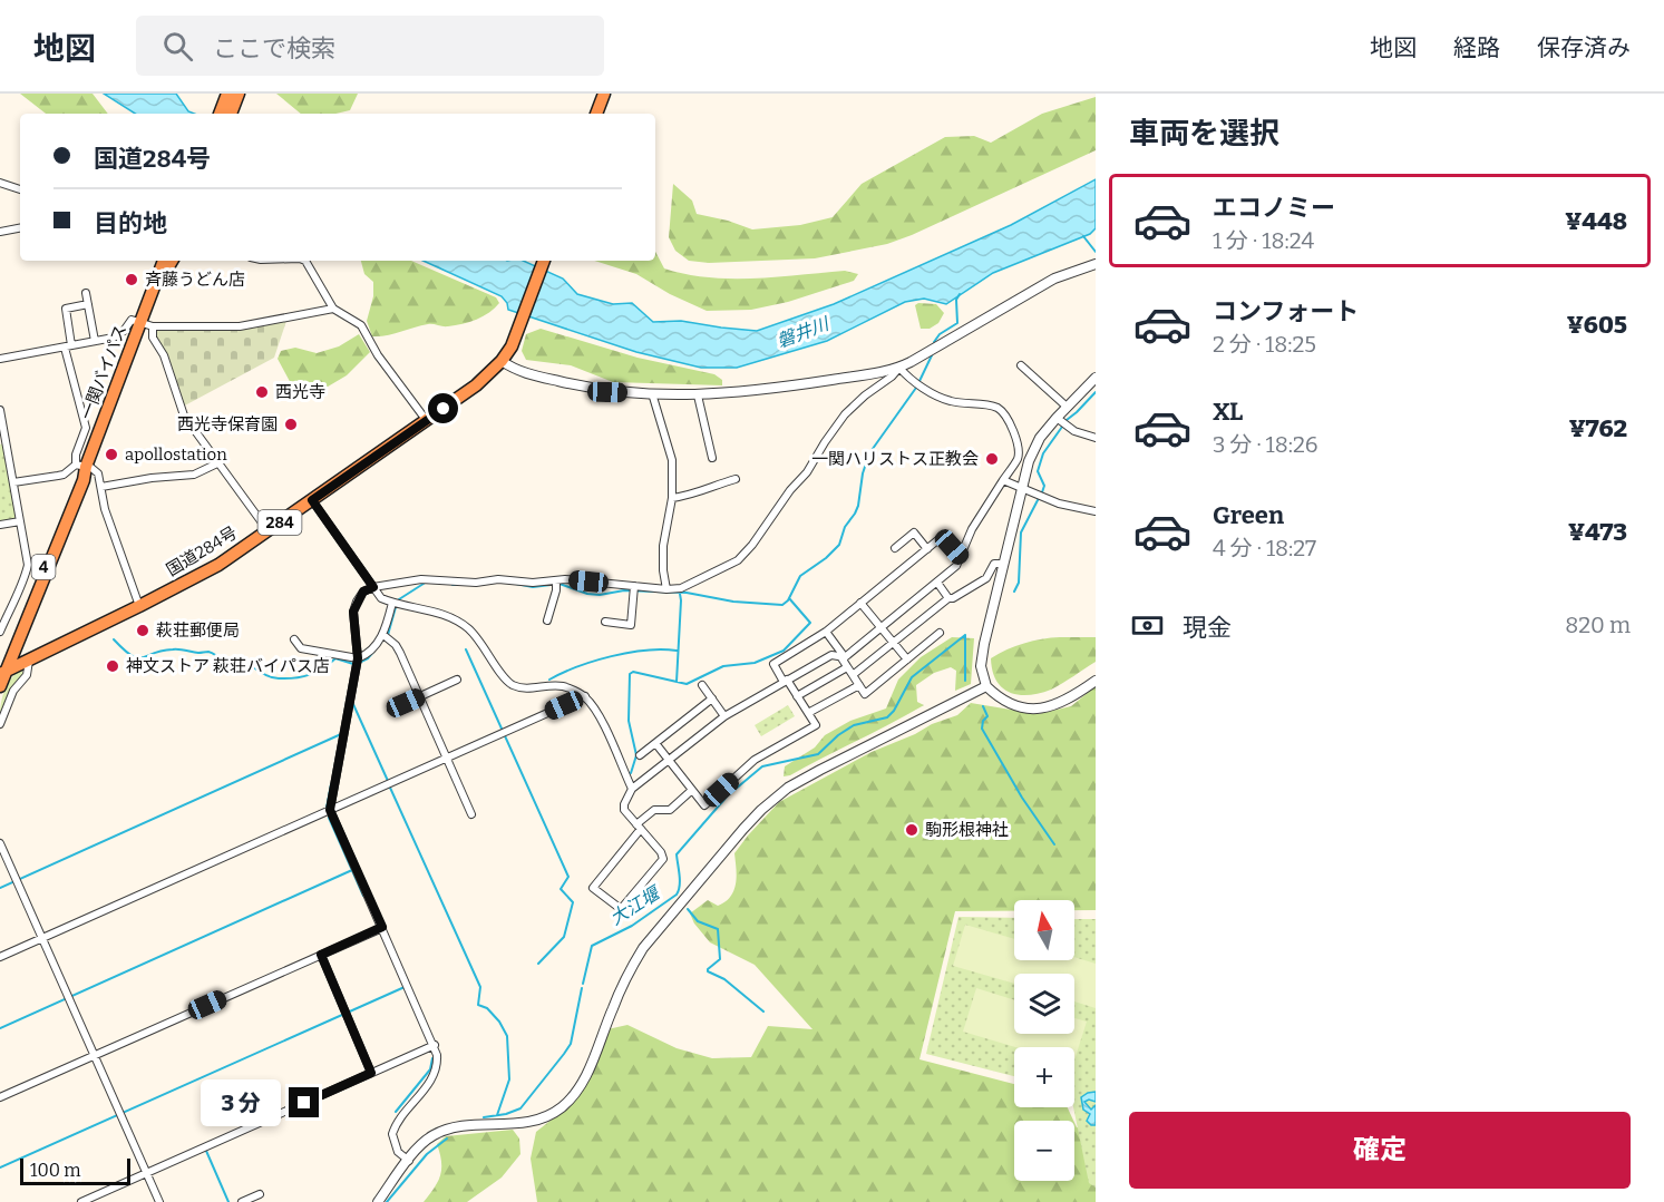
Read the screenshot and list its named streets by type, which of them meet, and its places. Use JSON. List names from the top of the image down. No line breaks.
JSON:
{"streets":{"highway":["一関バイパス","284","国道284号","4"]},"crossings":[["一関バイパス","国道284号"]],"water":["磐井川","大江堰"],"places":["斉藤うどん店","西光寺","西光寺保育園","apollostation","一関ハリストス正教会","萩荘郵便局","神文ストア 萩荘バイパス店","駒形根神社"],"scale_bar":"100 m","north":"top","page":{"header":"地図","search":"ここで検索","nav":["地図","経路","保存済み"],"heading":"車両を選択","banner":["国道284号","目的地"],"list":[{"name":"エコノミー","note":"1 分 · 18:24","value":"¥448"},{"name":"コンフォート","note":"2 分 · 18:25","value":"¥605"},{"name":"XL","note":"3 分 · 18:26","value":"¥762"},{"name":"Green","note":"4 分 · 18:27","value":"¥473"}],"pay":["現金","820 m"],"map_buttons":["+","−"],"bubble":"3 分","buttons":"確定","scale":"100 m"}}
